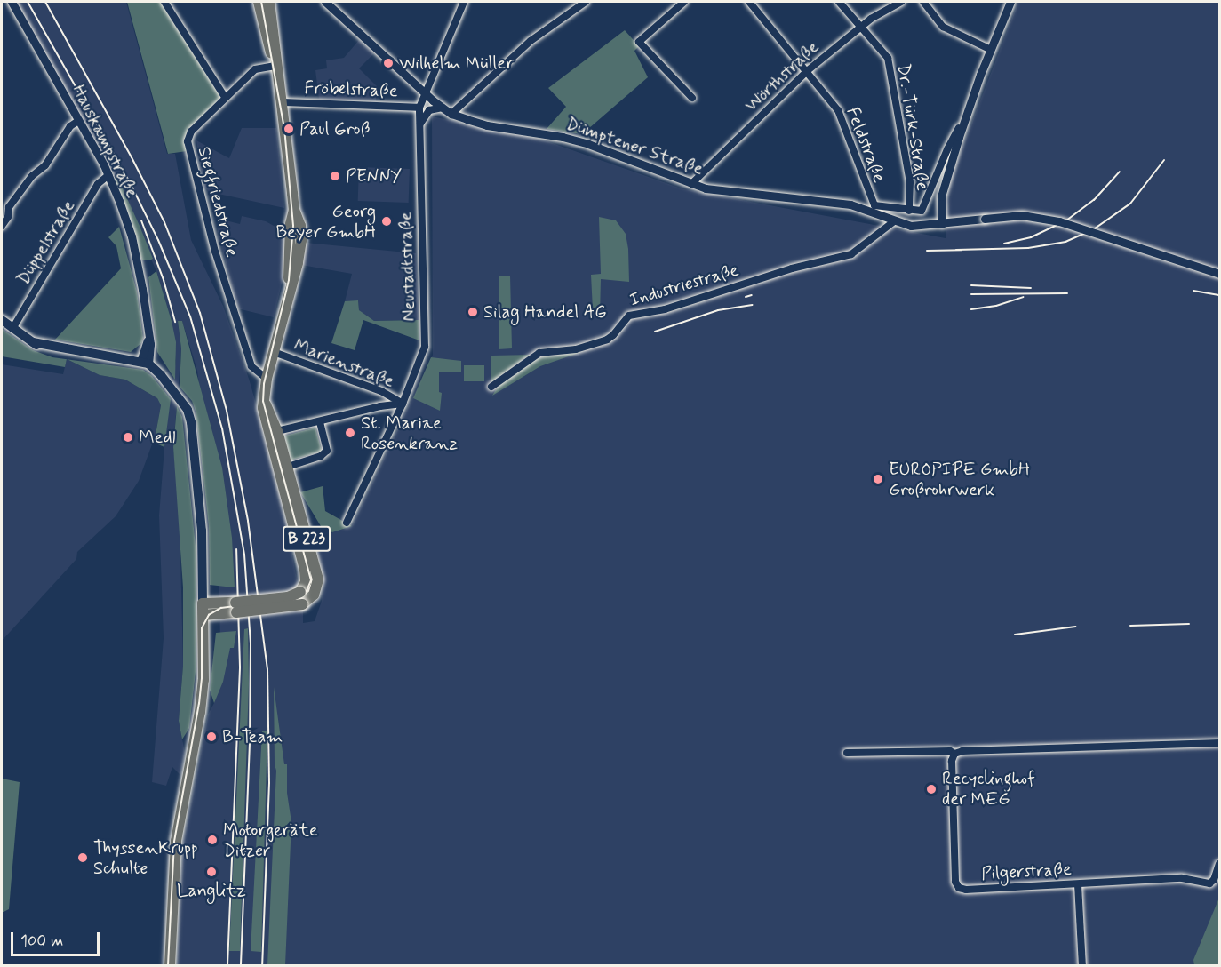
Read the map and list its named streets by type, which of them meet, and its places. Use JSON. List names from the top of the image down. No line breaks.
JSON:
{"streets":{"main road":["B 223"],"street":["Wörthstraße","Fröbelstraße","Dr.-Türk-Straße","Hauskampstraße","Feldstraße","Dümptener Straße","Siegfriedstraße","Düppelstraße","Neustadtstraße","Industriestraße","Marienstraße","Pilgerstraße"]},"crossings":[["Wörthstraße","Dr.-Türk-Straße"],["Wörthstraße","Feldstraße"],["Wörthstraße","Dümptener Straße"],["Fröbelstraße","Neustadtstraße"],["Fröbelstraße","B 223"],["Dr.-Türk-Straße","Feldstraße"],["Hauskampstraße","Düppelstraße"],["Dümptener Straße","Neustadtstraße"],["Dümptener Straße","Industriestraße"],["Siegfriedstraße","B 223"],["Neustadtstraße","Marienstraße"],["Marienstraße","B 223"]],"places":["Wilhelm Müller","Paul Groß","PENNY","Georg Beyer GmbH","Silag Handel AG","St. Mariae Rosenkranz","Medl","EUROPIPE GmbH Großrohrwerk","B-Team","Recyclinghof der MEG","Motorgeräte Ditzer","ThyssenKrupp Schulte","Langlitz"],"scale_bar":"100 m"}
